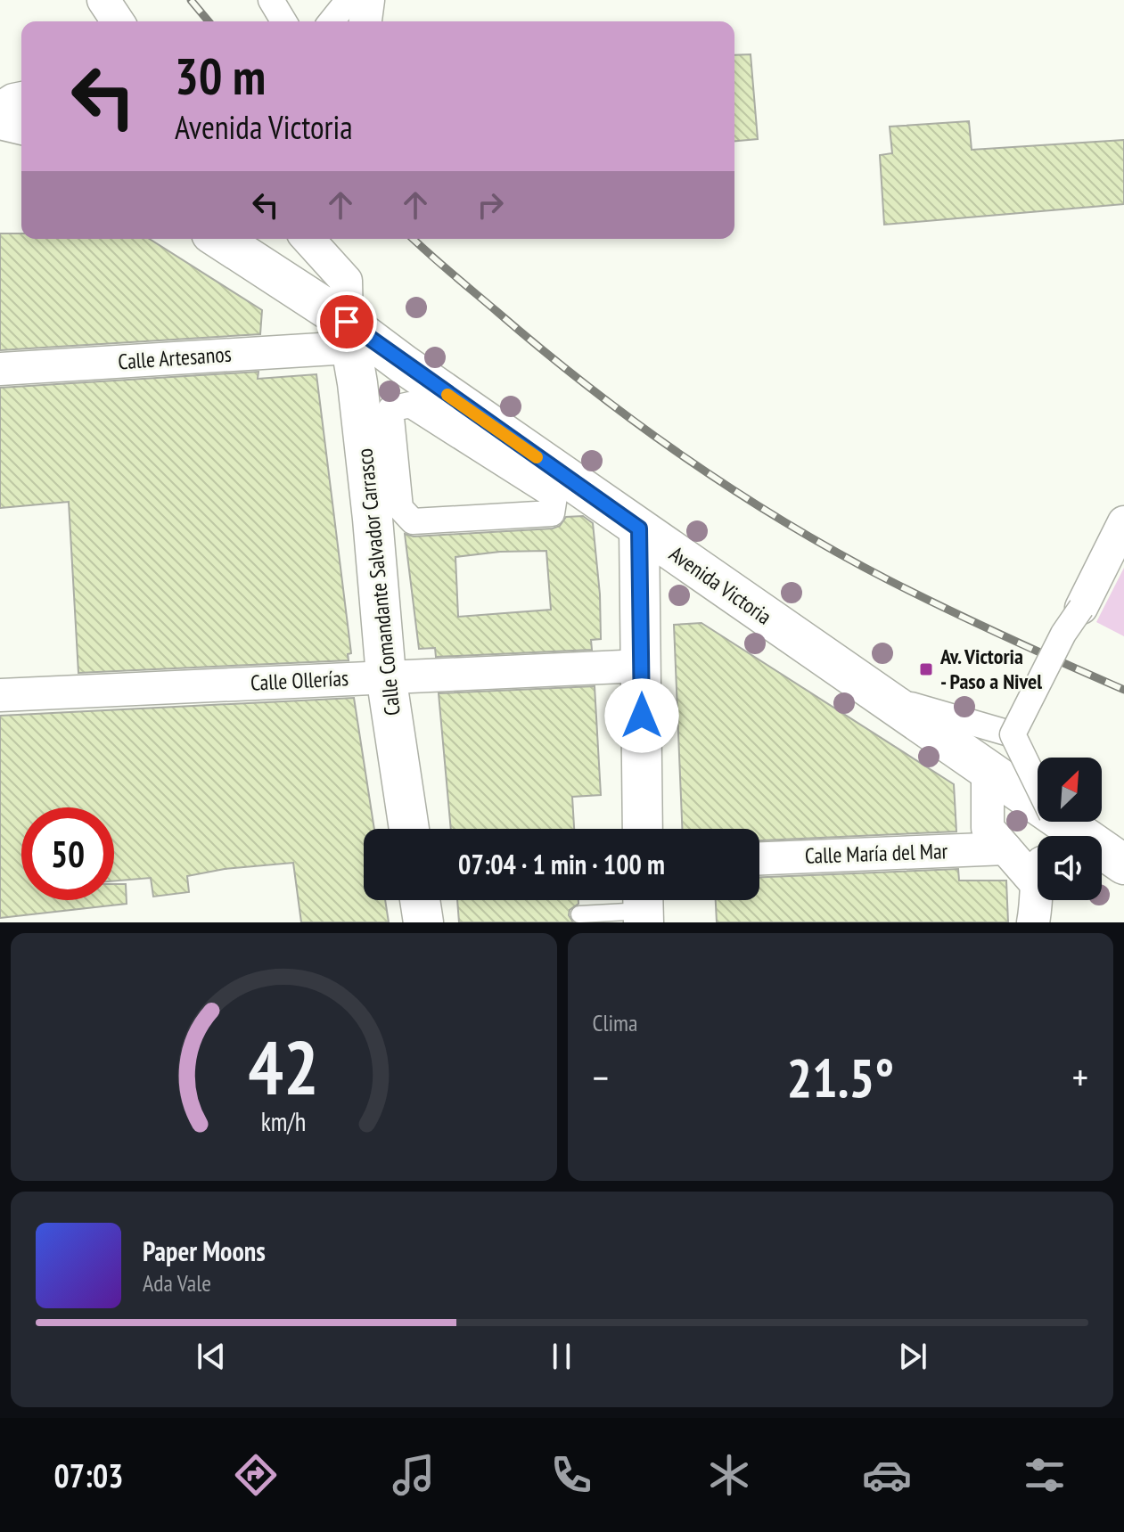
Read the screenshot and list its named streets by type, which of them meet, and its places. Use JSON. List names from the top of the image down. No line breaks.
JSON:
{"streets":{"main road":["Calle Comandante Salvador Carrasco","Avenida Victoria"],"street":["Calle Artesanos","Calle Ollerías","Calle María del Mar"]},"crossings":[["Calle Artesanos","Calle Comandante Salvador Carrasco"],["Calle Artesanos","Avenida Victoria"],["Calle Comandante Salvador Carrasco","Avenida Victoria"],["Calle Comandante Salvador Carrasco","Calle Ollerías"]],"places":{"transit":["Av. Victoria - Paso a Nivel"]},"north":"top right","page":{"turn":["30 m","Avenida Victoria"],"limit":"50","trip":"07:04 · 1 min · 100 m","tile":"Clima","heat":["−","21.5°","+"],"song":["Paper Moons","Ada Vale"],"tabs":"07:03","gauge":["42","km/h"]}}
